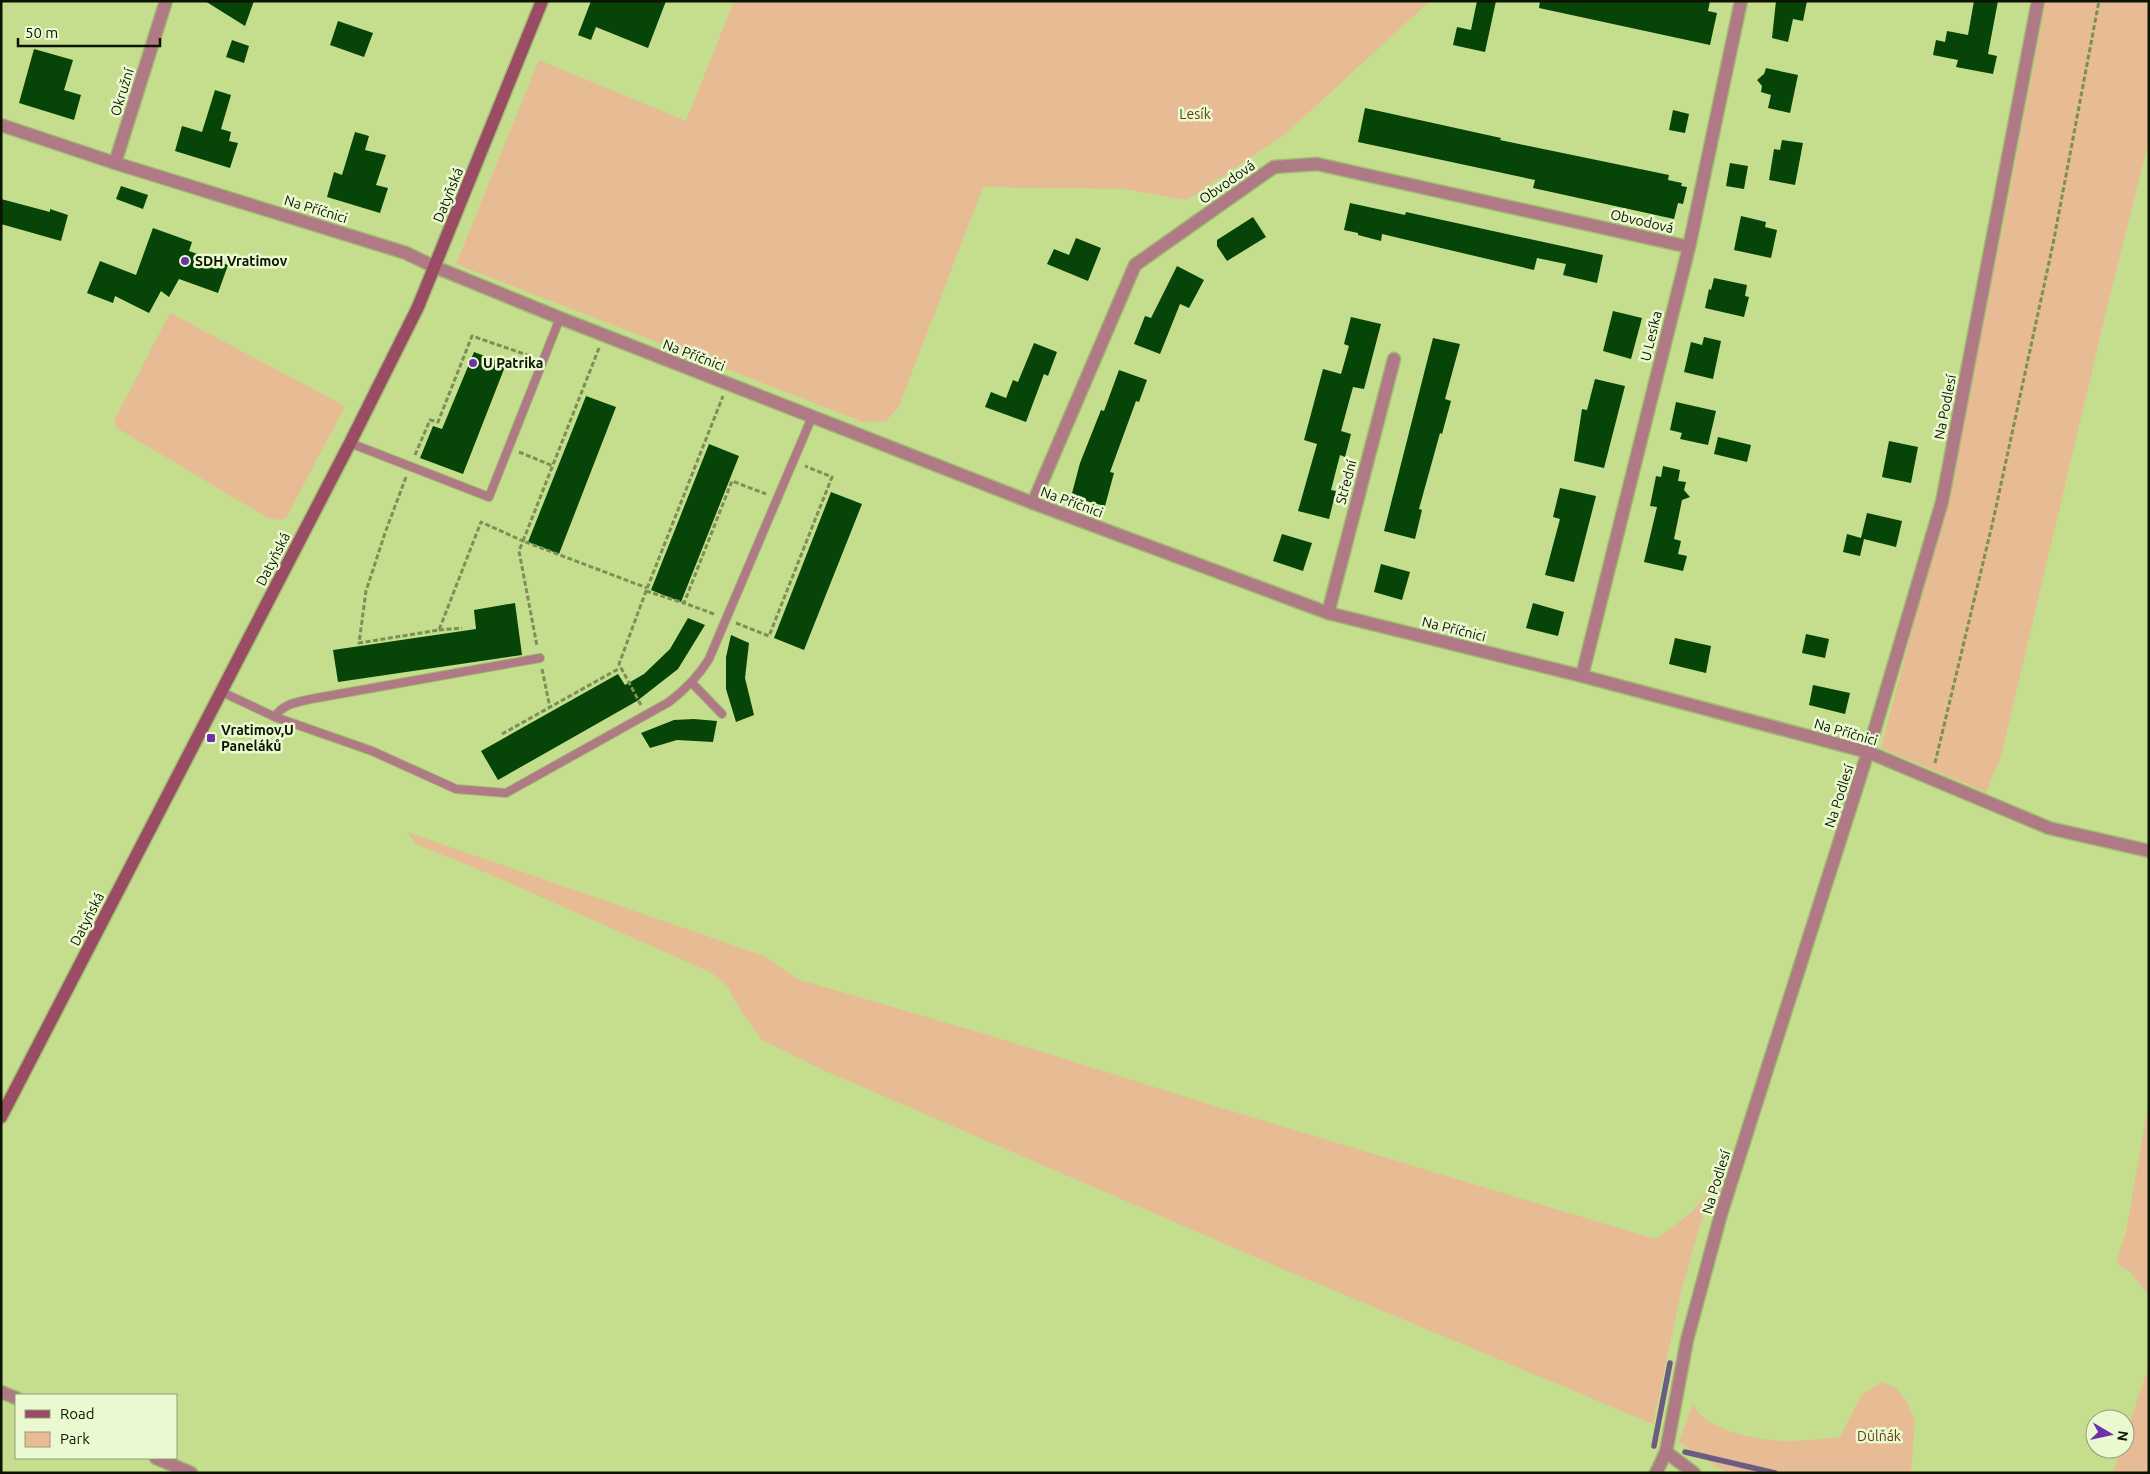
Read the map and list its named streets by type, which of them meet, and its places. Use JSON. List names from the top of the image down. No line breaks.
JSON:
{"streets":{"main road":["Datyňská"],"street":["Okružní","Obvodová","Na Příčnici","U Lesíka","Na Podlesí","Střední"]},"crossings":[["Okružní","Na Příčnici"],["Obvodová","Na Příčnici"],["Obvodová","U Lesíka"],["Datyňská","Na Příčnici"],["Na Příčnici","U Lesíka"],["Na Příčnici","Na Podlesí"],["Na Příčnici","Střední"]],"parks":["Lesík","Důlňák"],"places":{"other":["SDH Vratimov","U Patrika"],"transit":["Vratimov,U Paneláků"]},"legend":["Road","Park"],"scale_bar":"50 m","north":"right"}
